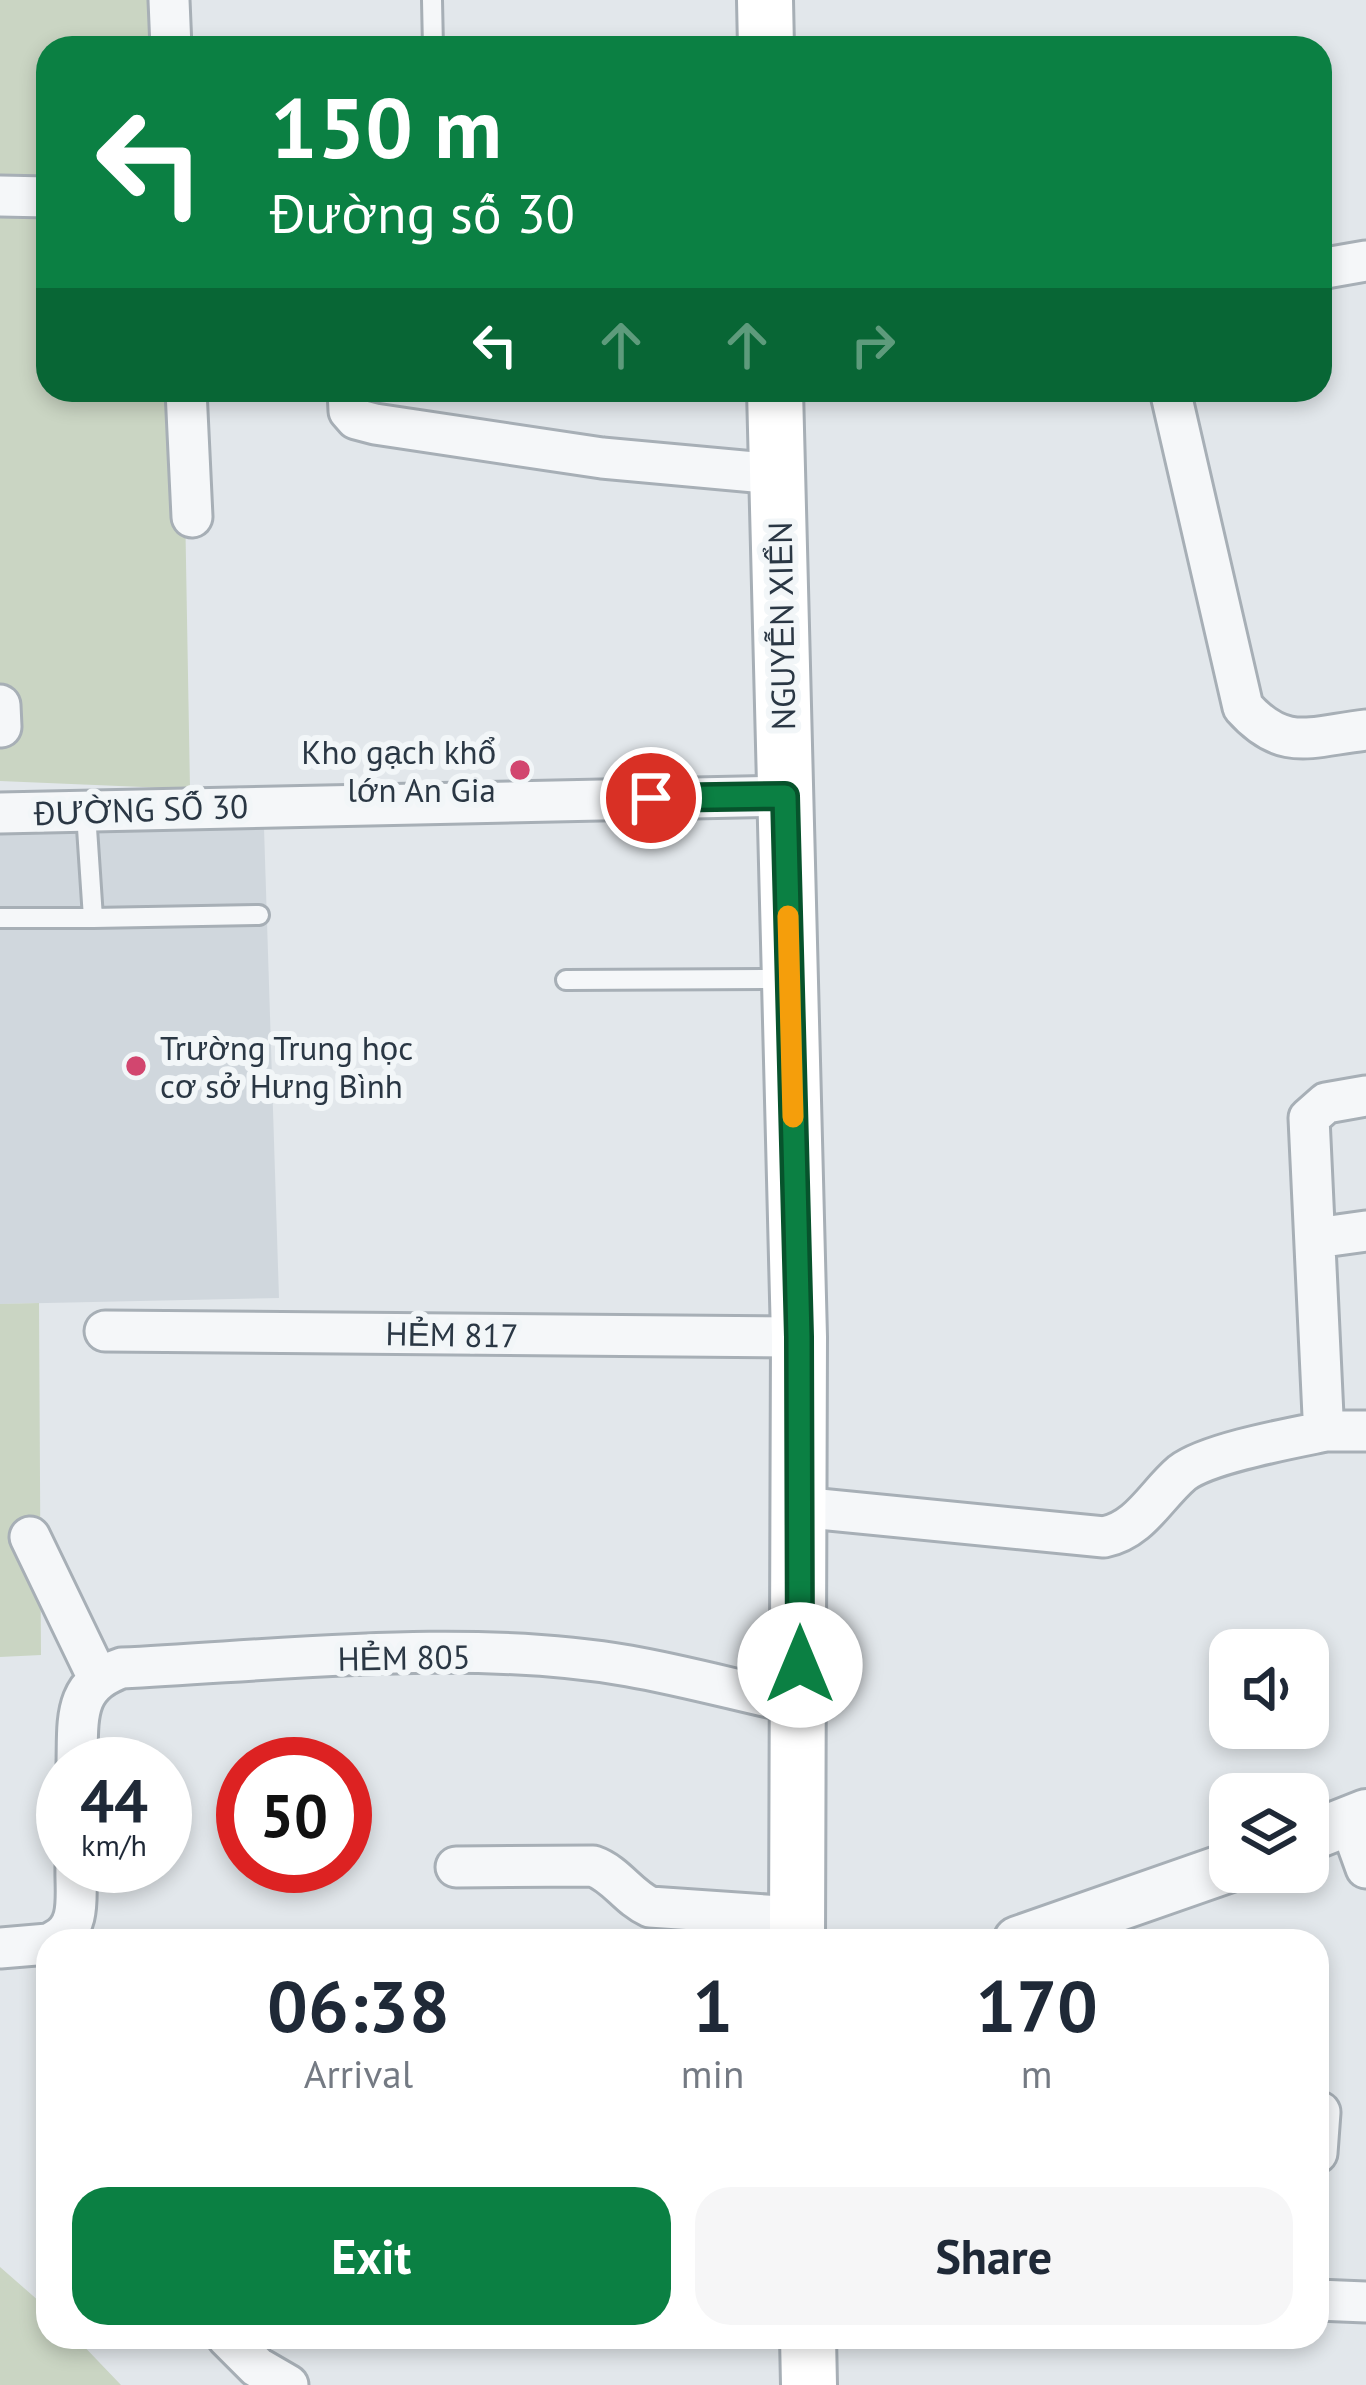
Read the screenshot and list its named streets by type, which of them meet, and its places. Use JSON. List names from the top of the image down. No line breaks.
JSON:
{"streets":{"main road":["NGUYỄN XIỂN"],"street":["ĐƯỜNG SỐ 30","HẺM 817","HẺM 805"]},"crossings":[["NGUYỄN XIỂN","ĐƯỜNG SỐ 30"],["NGUYỄN XIỂN","HẺM 817"],["NGUYỄN XIỂN","HẺM 805"]],"places":["Kho gạch khổ lớn An Gia","Trường Trung học cơ sở Hưng Bình"],"page":{"turn":["150 m","Đường số 30"],"speed":"44 km/h","limit":"50","eta":["06:38","Arrival","1","min","170","m"],"buttons":["Exit","Share"]}}
